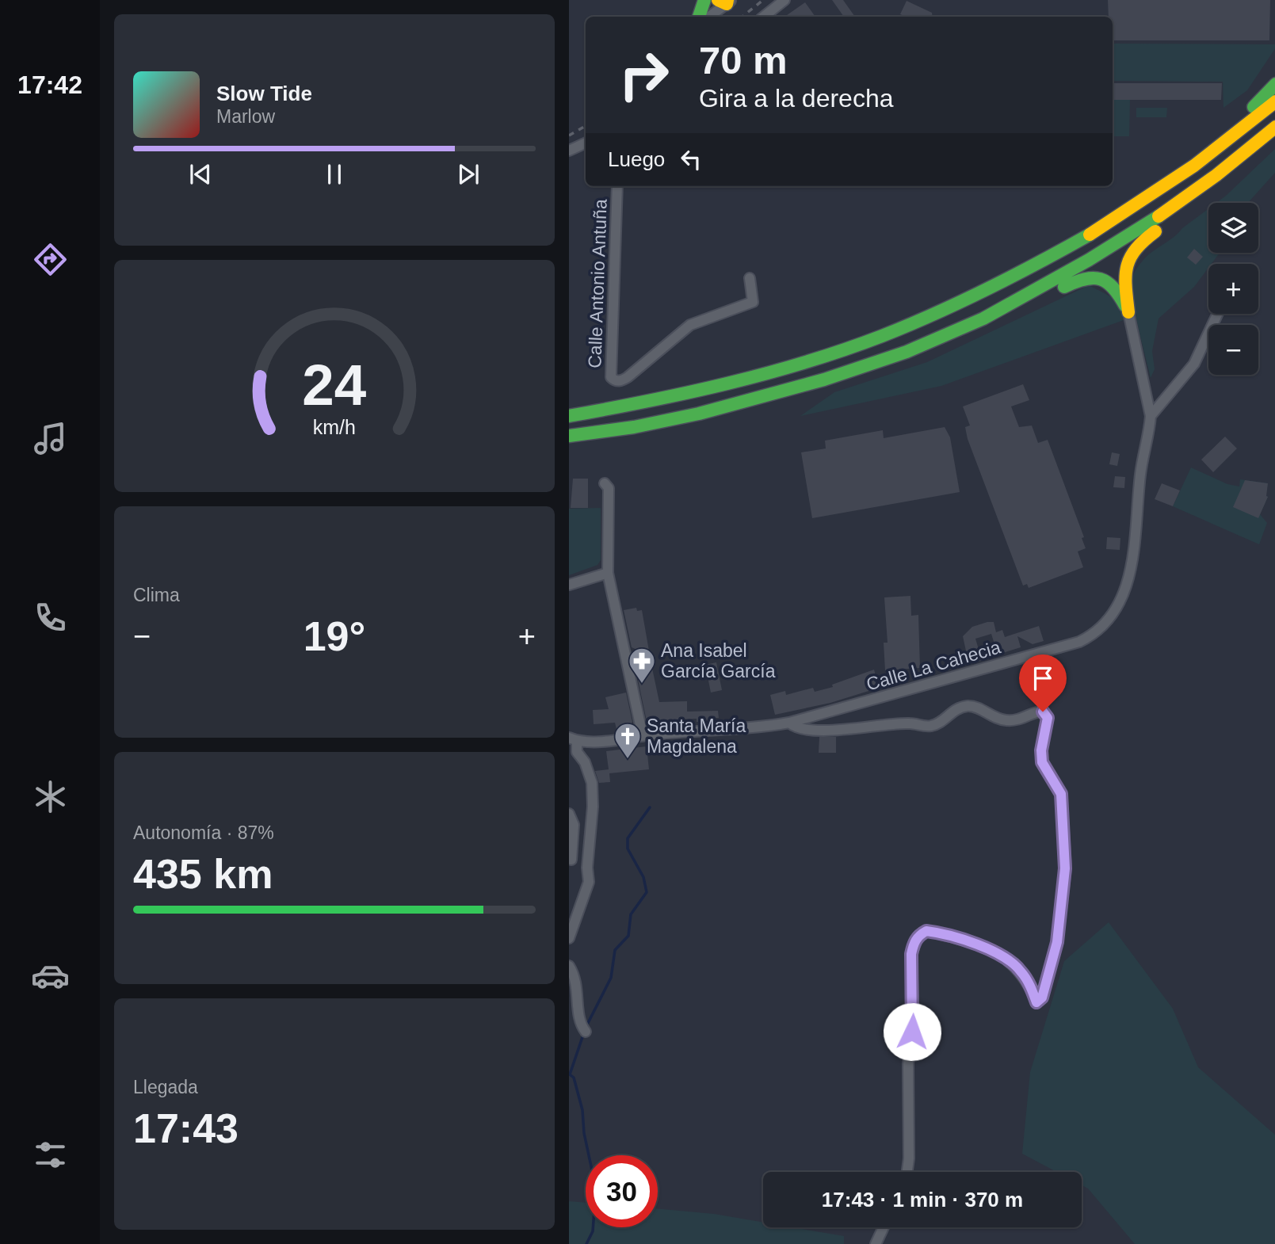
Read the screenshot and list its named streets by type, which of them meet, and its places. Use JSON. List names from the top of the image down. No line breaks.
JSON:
{"streets":{"street":["Calle Antonio Antuña","Calle La Cahecia"]},"places":{"pharmacy":["Ana Isabel García García"],"church":["Santa María Magdalena"]},"page":{"tabs":"17:42","turn":["70 m","Gira a la derecha"],"song":["Slow Tide","Marlow"],"then":"Luego","map_buttons":["+","−"],"tile":["Clima",["Autonomía · 87%","435 km"],["Llegada","17:43"]],"heat":["−","19°","+"],"limit":"30","trip":"17:43 · 1 min · 370 m","gauge":["24","km/h"]}}
